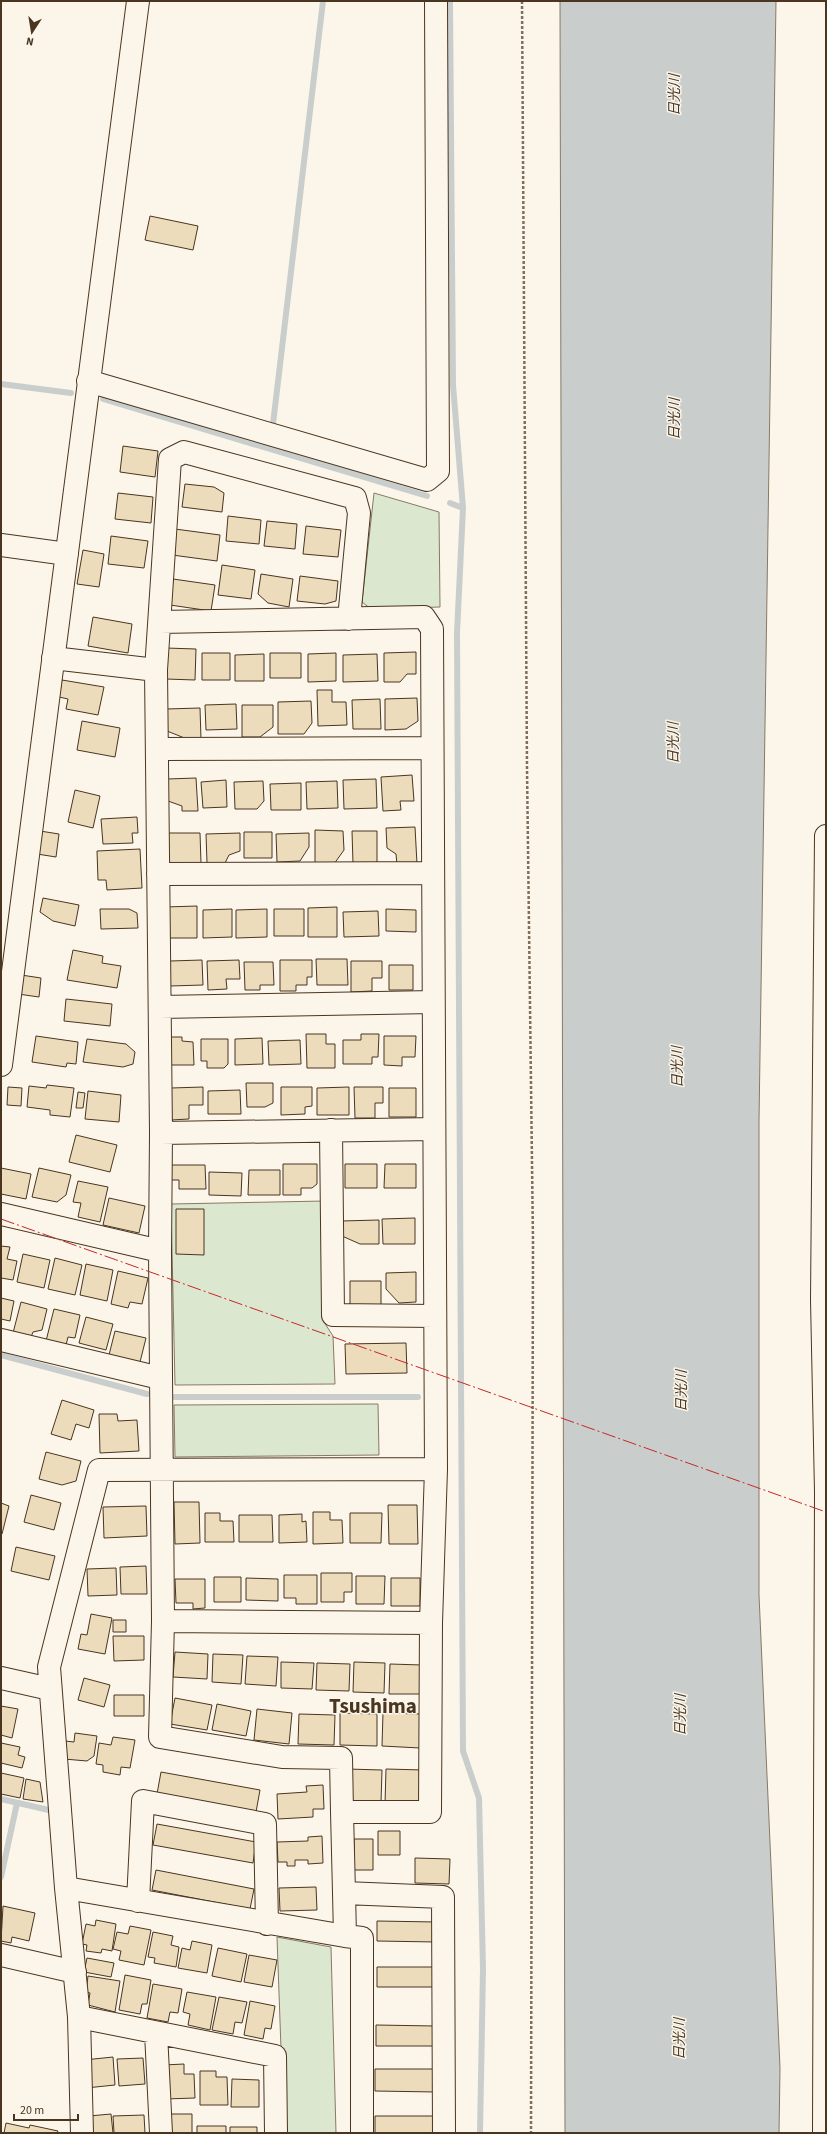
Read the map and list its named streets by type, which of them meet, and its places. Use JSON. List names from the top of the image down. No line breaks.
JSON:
{"districts":["Tsushima"],"water":["日光川"],"scale_bar":"20 m","north":"bottom"}
